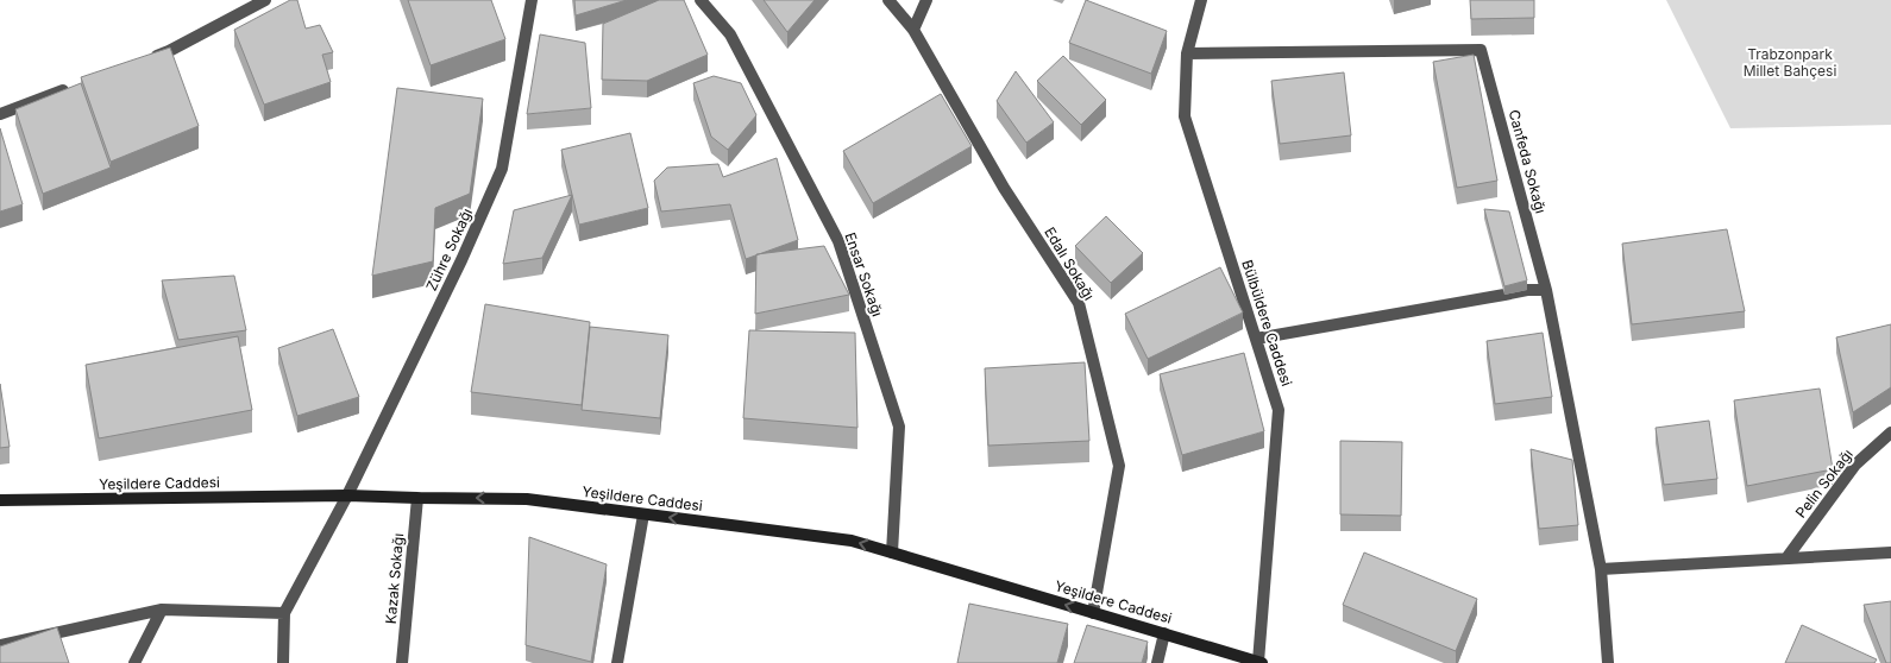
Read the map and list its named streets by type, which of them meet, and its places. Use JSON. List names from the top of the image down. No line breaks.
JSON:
{"streets":{"street":["Canfeda Sokağı","Zühre Sokağı","Edalı Sokağı","Ensar Sokağı","Bülbüldere Caddesi","Yeşildere Caddesi","Pelin Sokağı","Kazak Sokağı"]},"crossings":[["Canfeda Sokağı","Bülbüldere Caddesi"],["Zühre Sokağı","Yeşildere Caddesi"],["Edalı Sokağı","Yeşildere Caddesi"],["Ensar Sokağı","Yeşildere Caddesi"],["Bülbüldere Caddesi","Yeşildere Caddesi"],["Yeşildere Caddesi","Kazak Sokağı"]],"one_way":["Yeşildere Caddesi"],"parks":["Trabzonpark Millet Bahçesi"]}
